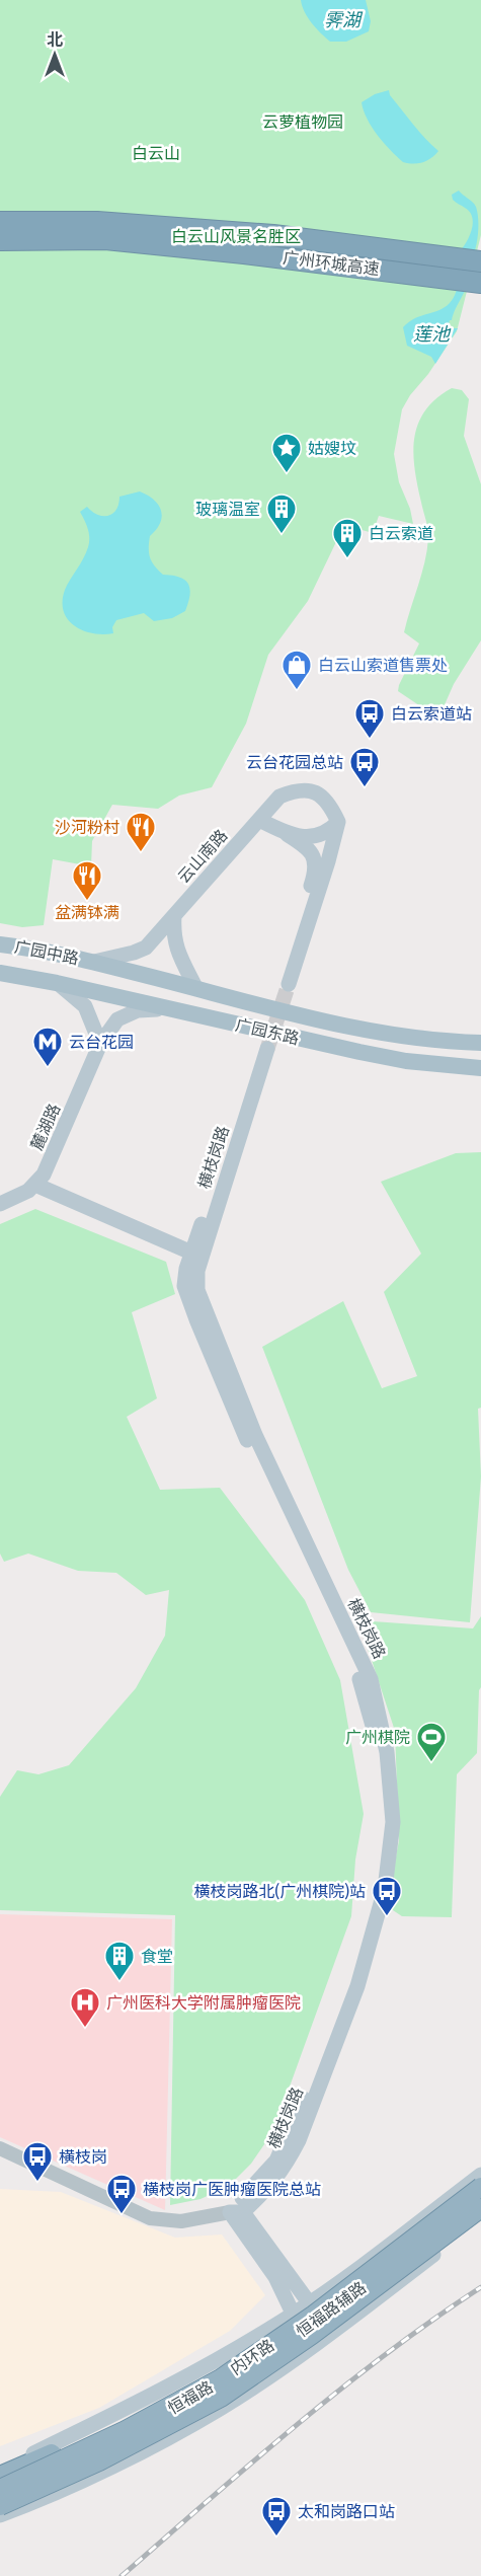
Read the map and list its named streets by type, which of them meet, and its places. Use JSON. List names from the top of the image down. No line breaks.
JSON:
{"streets":{"highway":["广州环城高速","内环路"],"main road":["云山南路","广园中路","广园东路","麓湖路","横枝岗路","恒福路辅路","恒福路"]},"crossings":[["云山南路","广园中路"],["云山南路","广园东路"],["广园中路","广园东路"],["广园东路","麓湖路"],["恒福路辅路","恒福路"],["内环路","恒福路"]],"water":["霁湖","莲池"],"parks":["云萝植物园","白云山","白云山风景名胜区"],"places":{"place":["姑嫂坟"],"building":["玻璃温室","白云索道","食堂"],"shop":["白云山索道售票处"],"bus stop":["白云索道站","云台花园总站","横枝岗路北(广州棋院)站","横枝岗","横枝岗广医肿瘤医院总站","太和岗路口站"],"restaurant":["沙河粉村","盆满钵满"],"metro station":["云台花园"],"sports":["广州棋院"],"hospital":["广州医科大学附属肿瘤医院"]},"north":"top"}
